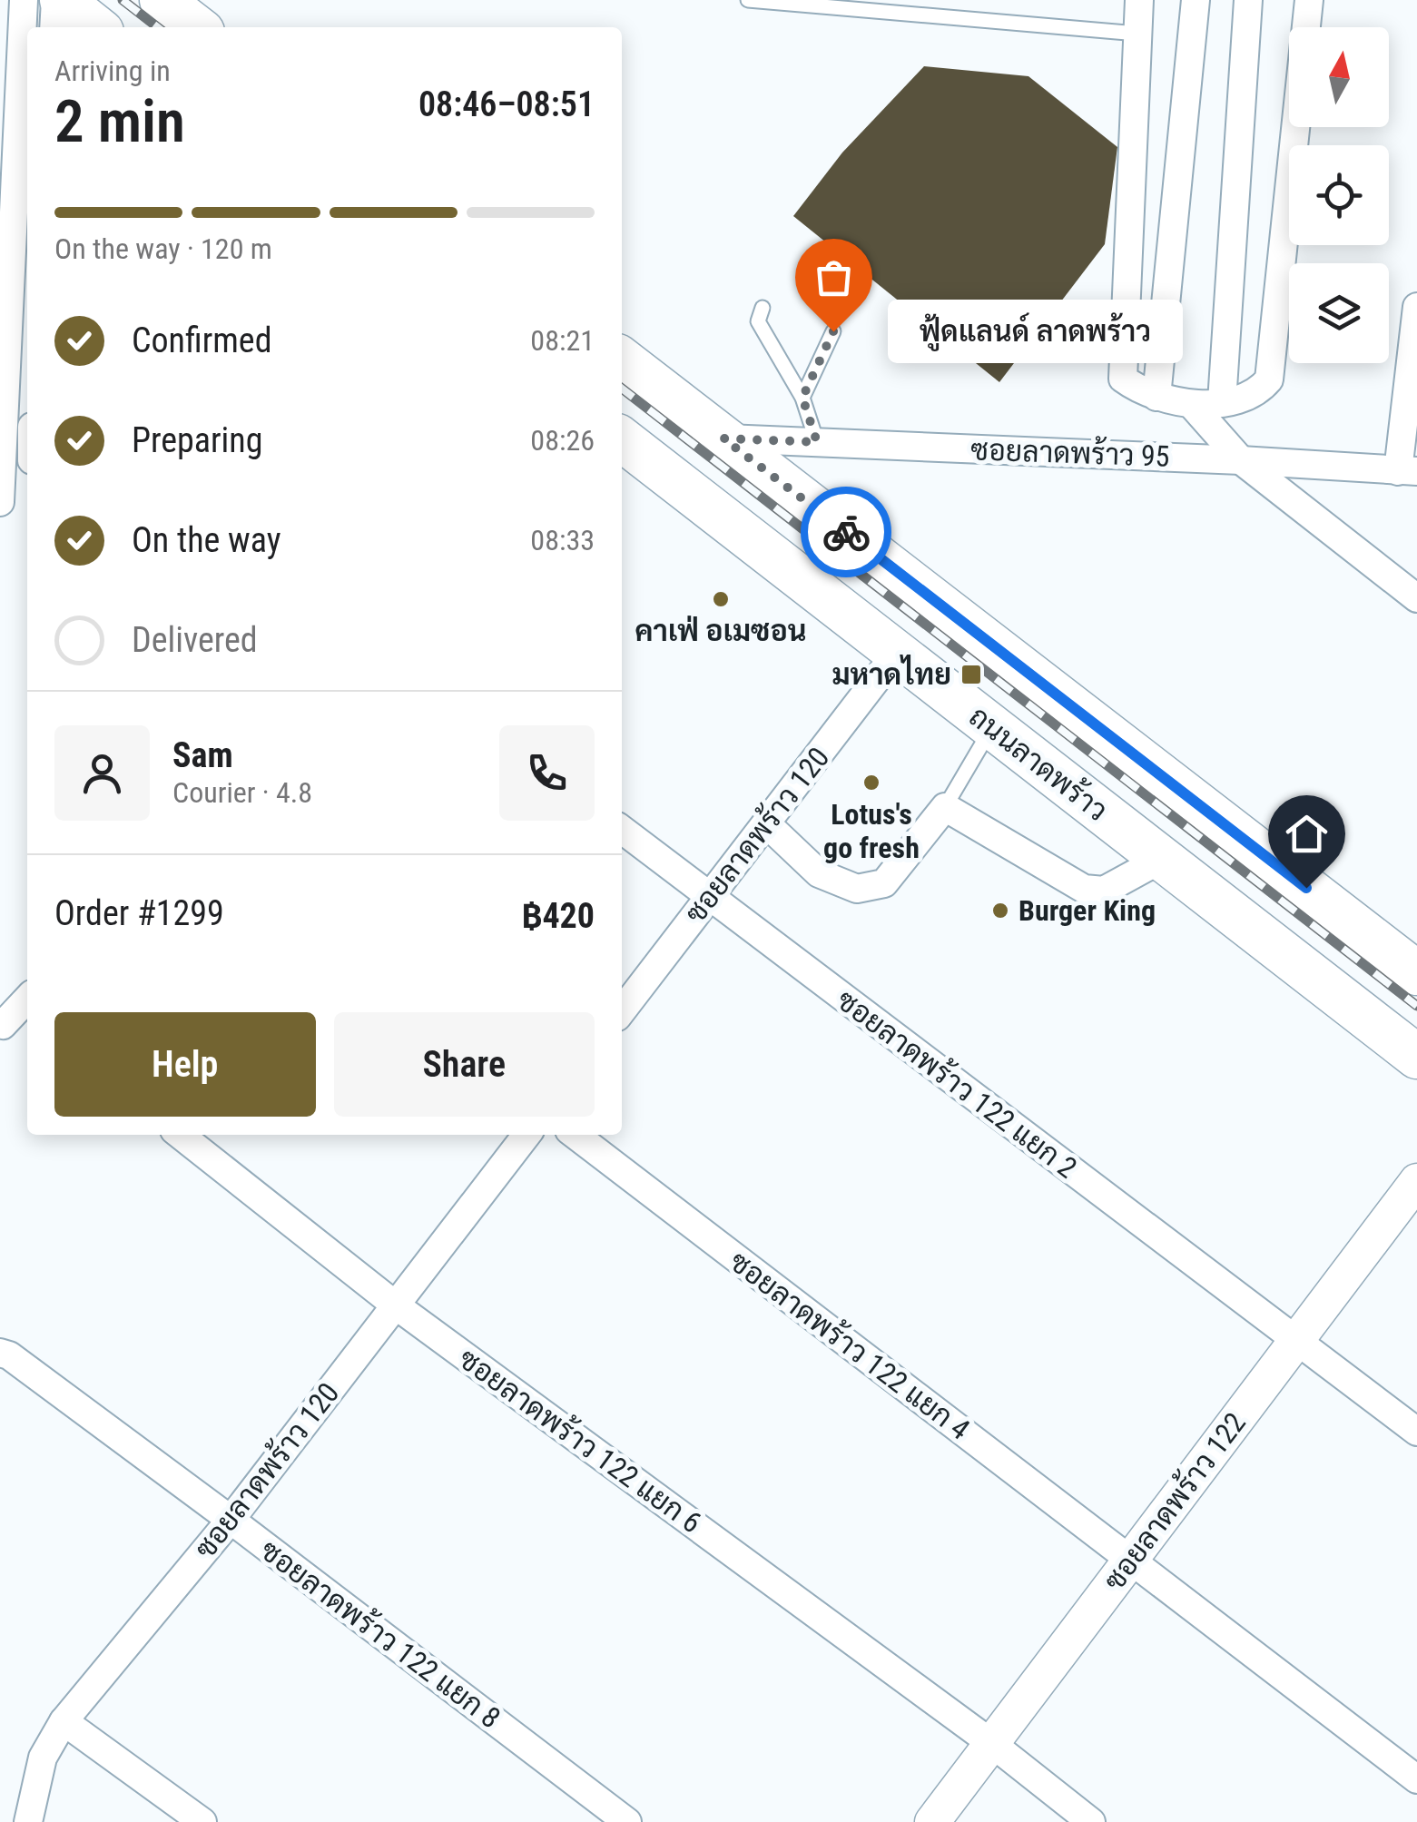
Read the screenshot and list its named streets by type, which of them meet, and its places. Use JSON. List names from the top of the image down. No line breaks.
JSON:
{"streets":{"main road":["ถนนลาดพร้าว"],"street":["ซอยลาดพร้าว 95","ซอยลาดพร้าว 120","ซอยลาดพร้าว 122 แยก 2","ซอยลาดพร้าว 122 แยก 4","ซอยลาดพร้าว 122 แยก 6","ซอยลาดพร้าว 122","ซอยลาดพร้าว 122 แยก 8"]},"crossings":[["ถนนลาดพร้าว","ซอยลาดพร้าว 120"],["ซอยลาดพร้าว 120","ซอยลาดพร้าว 122 แยก 2"],["ซอยลาดพร้าว 120","ซอยลาดพร้าว 122 แยก 6"],["ซอยลาดพร้าว 120","ซอยลาดพร้าว 122 แยก 8"],["ซอยลาดพร้าว 122 แยก 2","ซอยลาดพร้าว 122"],["ซอยลาดพร้าว 122 แยก 4","ซอยลาดพร้าว 122"],["ซอยลาดพร้าว 122 แยก 6","ซอยลาดพร้าว 122"]],"places":{"other":["ฟู้ดแลนด์ ลาดพร้าว","คาเฟ่ อเมซอน","Lotus's go fresh","Burger King"],"transit":["มหาดไทย"]},"north":"top","page":{"heading":["2 min","Arriving in","08:46–08:51"],"panel":["Sam","Courier · 4.8","Order #1299","฿420"],"bar":"On the way · 120 m","list":[["Confirmed","08:21"],["Preparing","08:26"],["On the way","08:33"],"Delivered"],"bubble":"ฟู้ดแลนด์ ลาดพร้าว","buttons":["Help","Share"]}}
